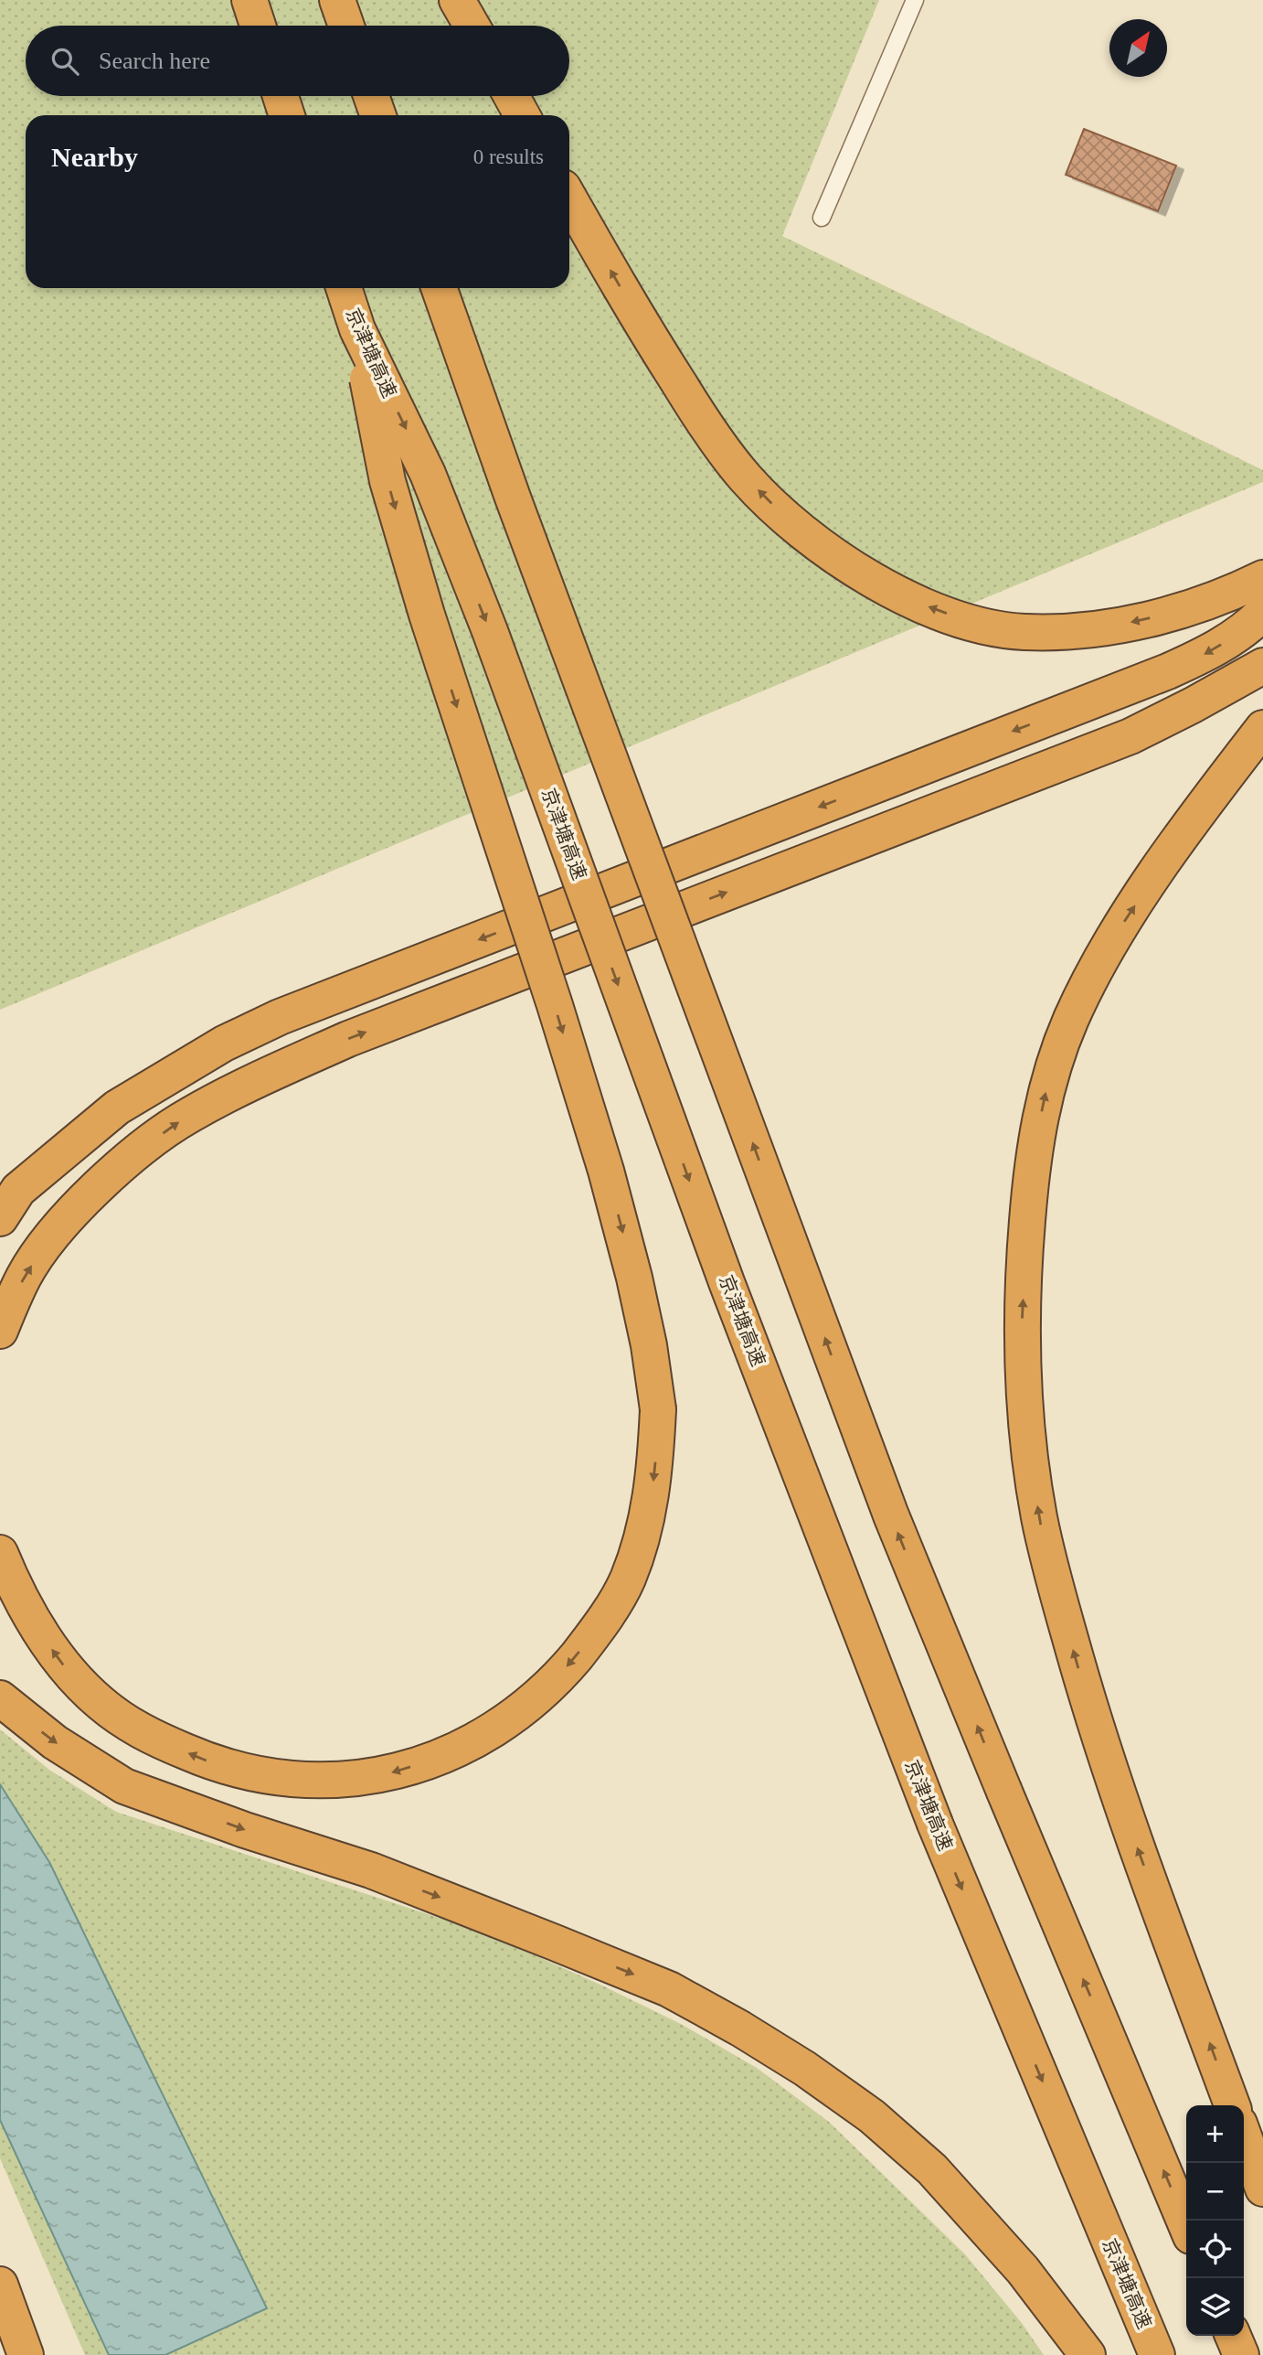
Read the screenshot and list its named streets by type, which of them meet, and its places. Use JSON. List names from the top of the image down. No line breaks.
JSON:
{"streets":{"highway":["京津塘高速"]},"north":"top right","page":{"search":"Search here","heading":["Nearby","0 results"],"map_buttons":["+","−"]}}
